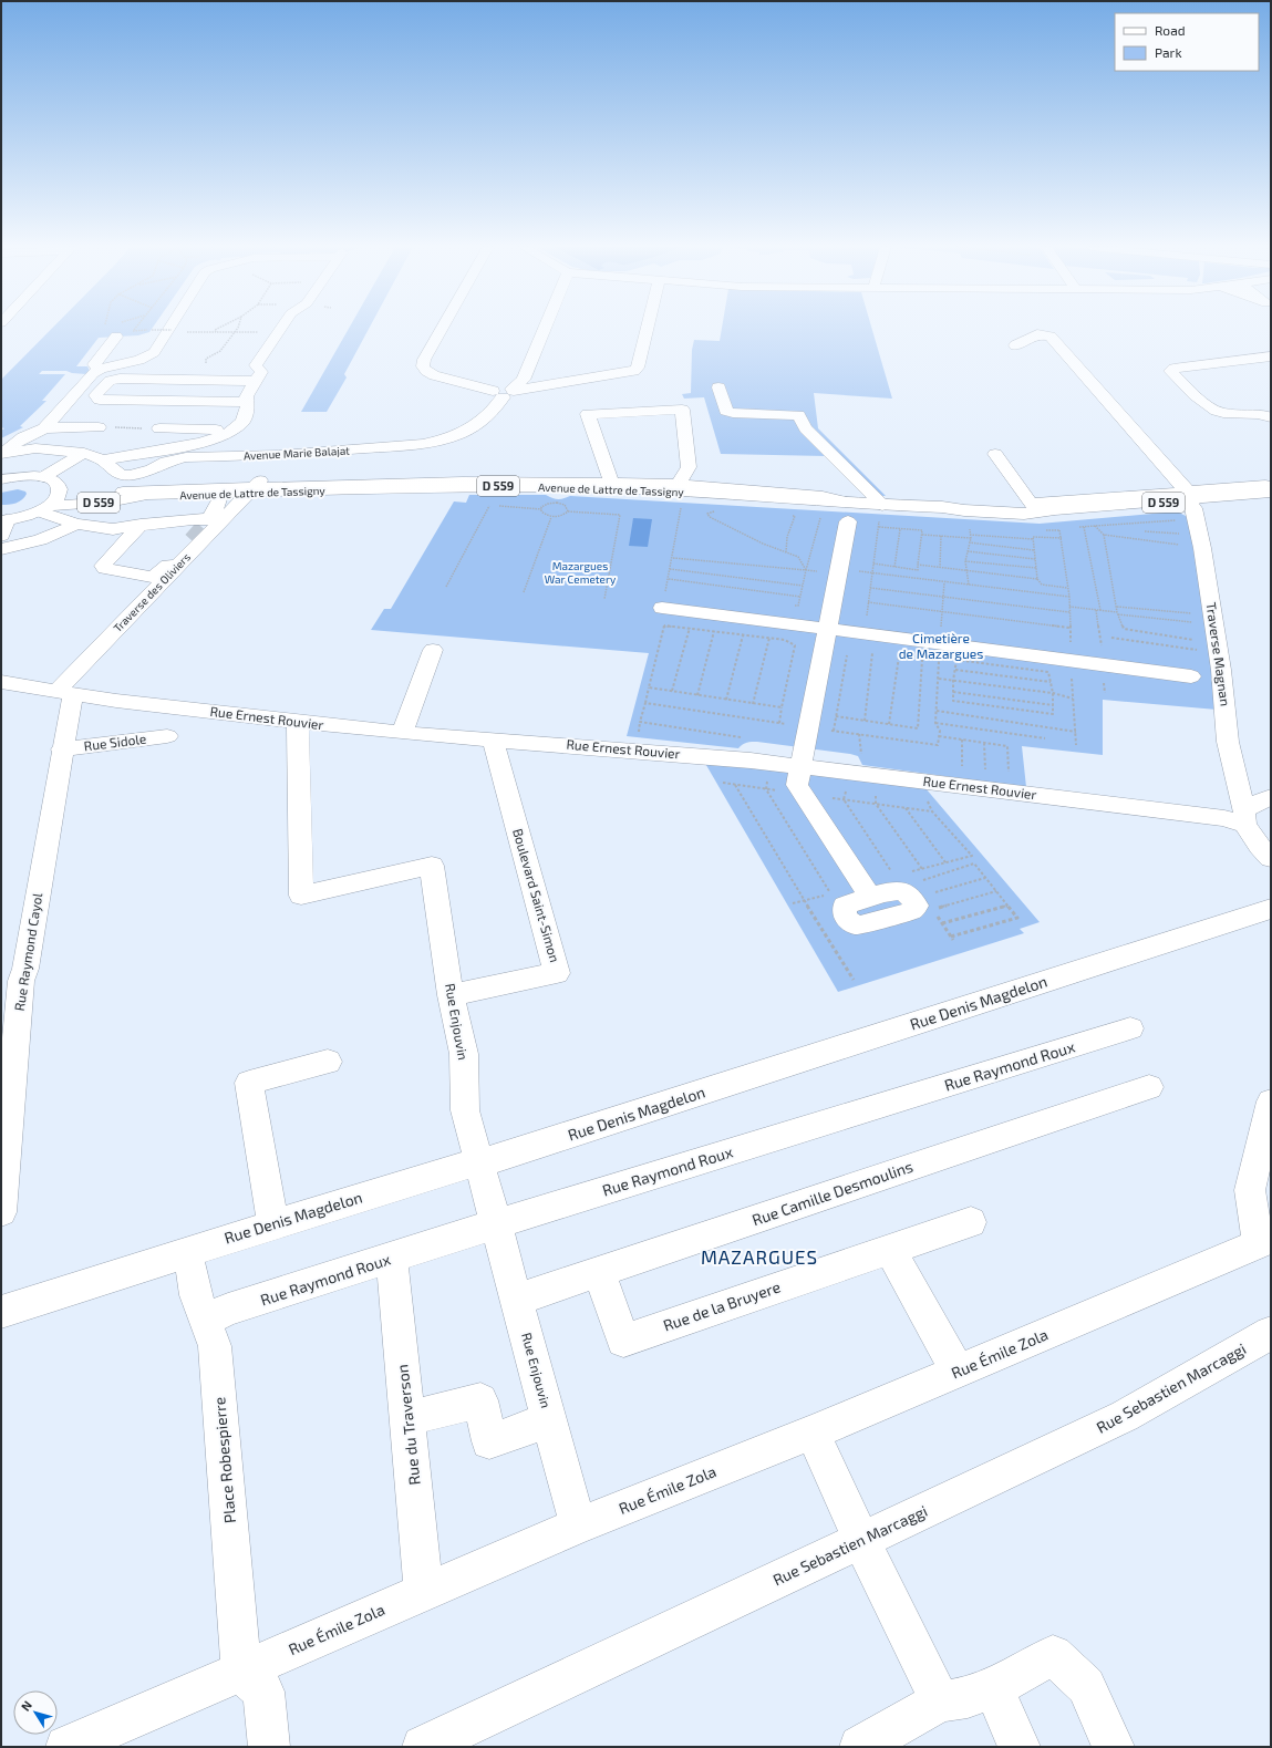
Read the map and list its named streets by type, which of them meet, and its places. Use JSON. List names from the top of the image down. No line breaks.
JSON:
{"streets":{"street":["Avenue Marie Balajat","D 559","Avenue de Lattre de Tassigny","Traverse des Oliviers","Traverse Magnan","Rue Ernest Rouvier","Rue Sidole","Boulevard Saint-Simon","Rue Raymond Cayol","Rue Denis Magdelon","Rue Enjouvin","Rue Raymond Roux","Rue Camille Desmoulins","Rue de la Bruyere","Rue Émile Zola","Rue Sebastien Marcaggi","Rue du Traverson","Place Robespierre"]},"crossings":[["Avenue Marie Balajat","Traverse des Oliviers"],["Avenue de Lattre de Tassigny","Traverse des Oliviers"],["Avenue de Lattre de Tassigny","Traverse Magnan"],["Traverse des Oliviers","Rue Ernest Rouvier"],["Traverse des Oliviers","Rue Raymond Cayol"],["Traverse Magnan","Rue Ernest Rouvier"],["Rue Ernest Rouvier","Boulevard Saint-Simon"],["Rue Ernest Rouvier","Rue Raymond Cayol"],["Rue Ernest Rouvier","Rue Enjouvin"],["Rue Sidole","Rue Raymond Cayol"],["Boulevard Saint-Simon","Rue Enjouvin"],["Rue Denis Magdelon","Rue Enjouvin"],["Rue Denis Magdelon","Place Robespierre"],["Rue Enjouvin","Rue Raymond Roux"],["Rue Enjouvin","Rue Camille Desmoulins"],["Rue Enjouvin","Rue Émile Zola"],["Rue Raymond Roux","Rue du Traverson"],["Rue Raymond Roux","Place Robespierre"],["Rue Camille Desmoulins","Rue de la Bruyere"],["Rue Émile Zola","Rue du Traverson"],["Rue Émile Zola","Place Robespierre"]],"districts":["MAZARGUES"],"parks":["Mazargues War Cemetery","Cimetière de Mazargues"],"legend":["Road","Park"],"north":"top left"}
